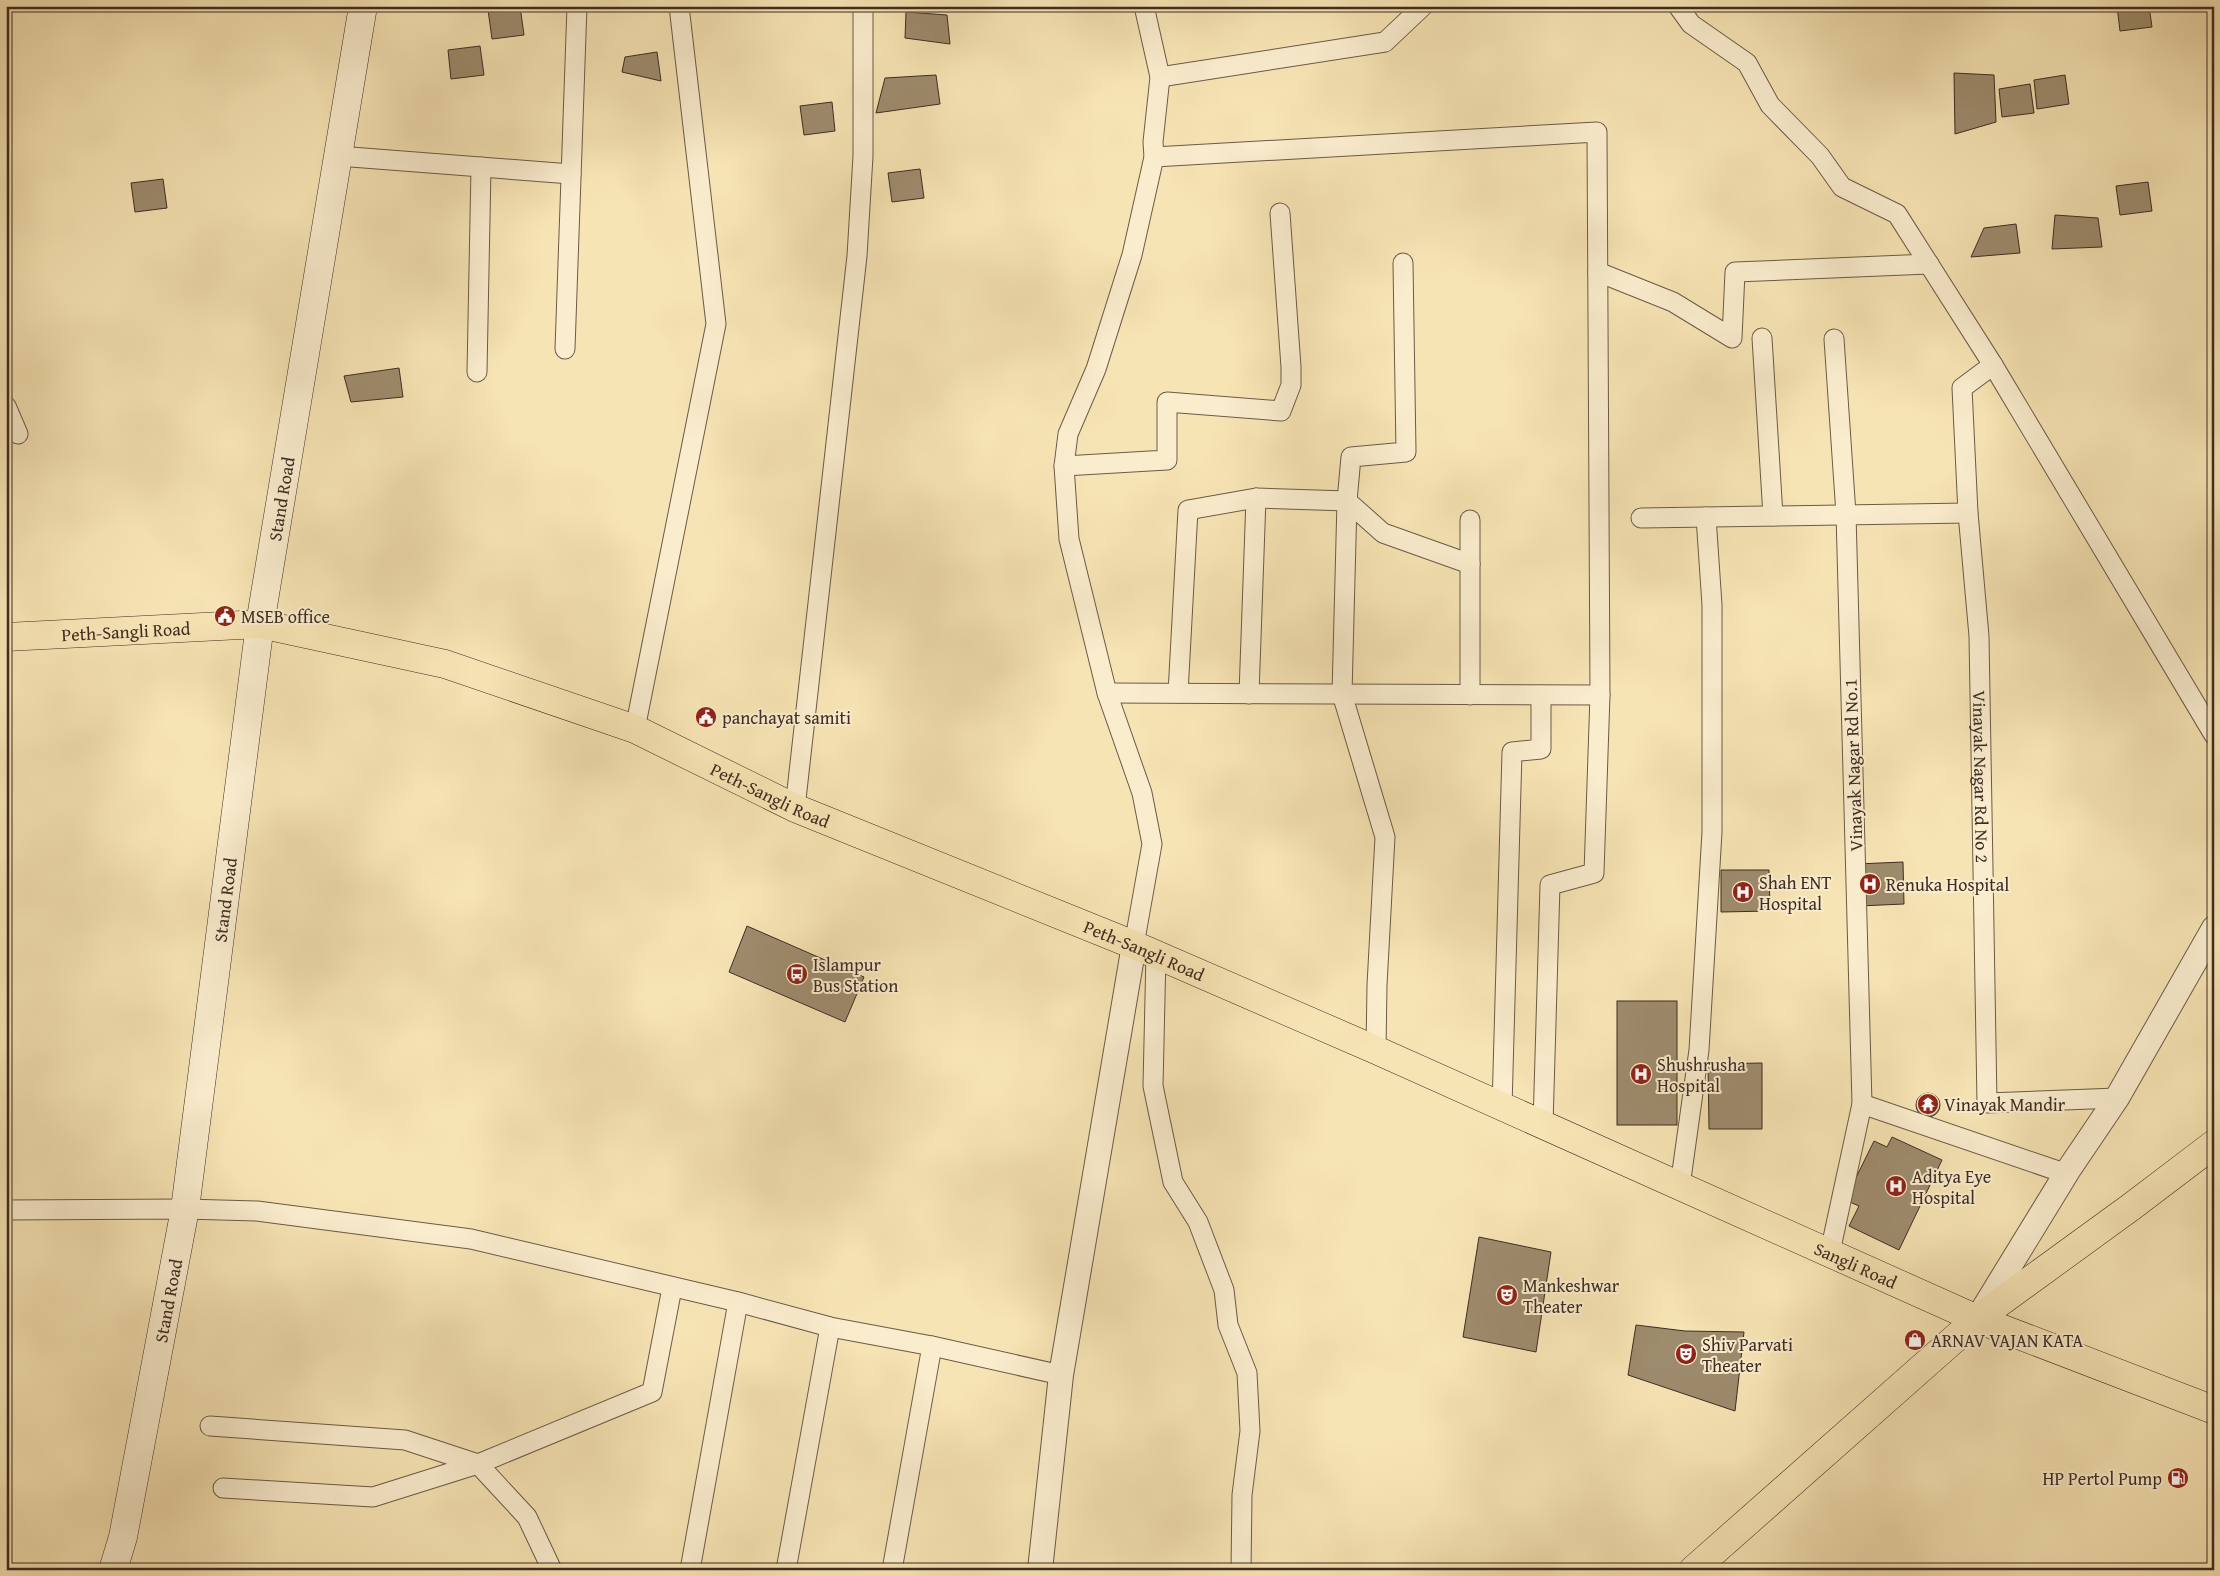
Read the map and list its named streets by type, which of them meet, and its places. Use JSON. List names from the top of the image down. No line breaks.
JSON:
{"streets":{"main road":["Stand Road","Peth-Sangli Road","Sangli Road"],"street":["Vinayak Nagar Rd No.1","Vinayak Nagar Rd No 2"]},"crossings":[["Stand Road","Peth-Sangli Road"],["Peth-Sangli Road","Sangli Road"],["Vinayak Nagar Rd No.1","Sangli Road"]],"places":{"public building":["MSEB office","panchayat samiti"],"hospital":["Renuka Hospital","Shah ENT Hospital","Shushrusha Hospital","Aditya Eye Hospital"],"bus stop":["Islampur Bus Station"],"temple":["Vinayak Mandir"],"theatre":["Mankeshwar Theater","Shiv Parvati Theater"],"shop":["ARNAV VAJAN KATA"],"fuel station":["HP Pertol Pump"]}}
